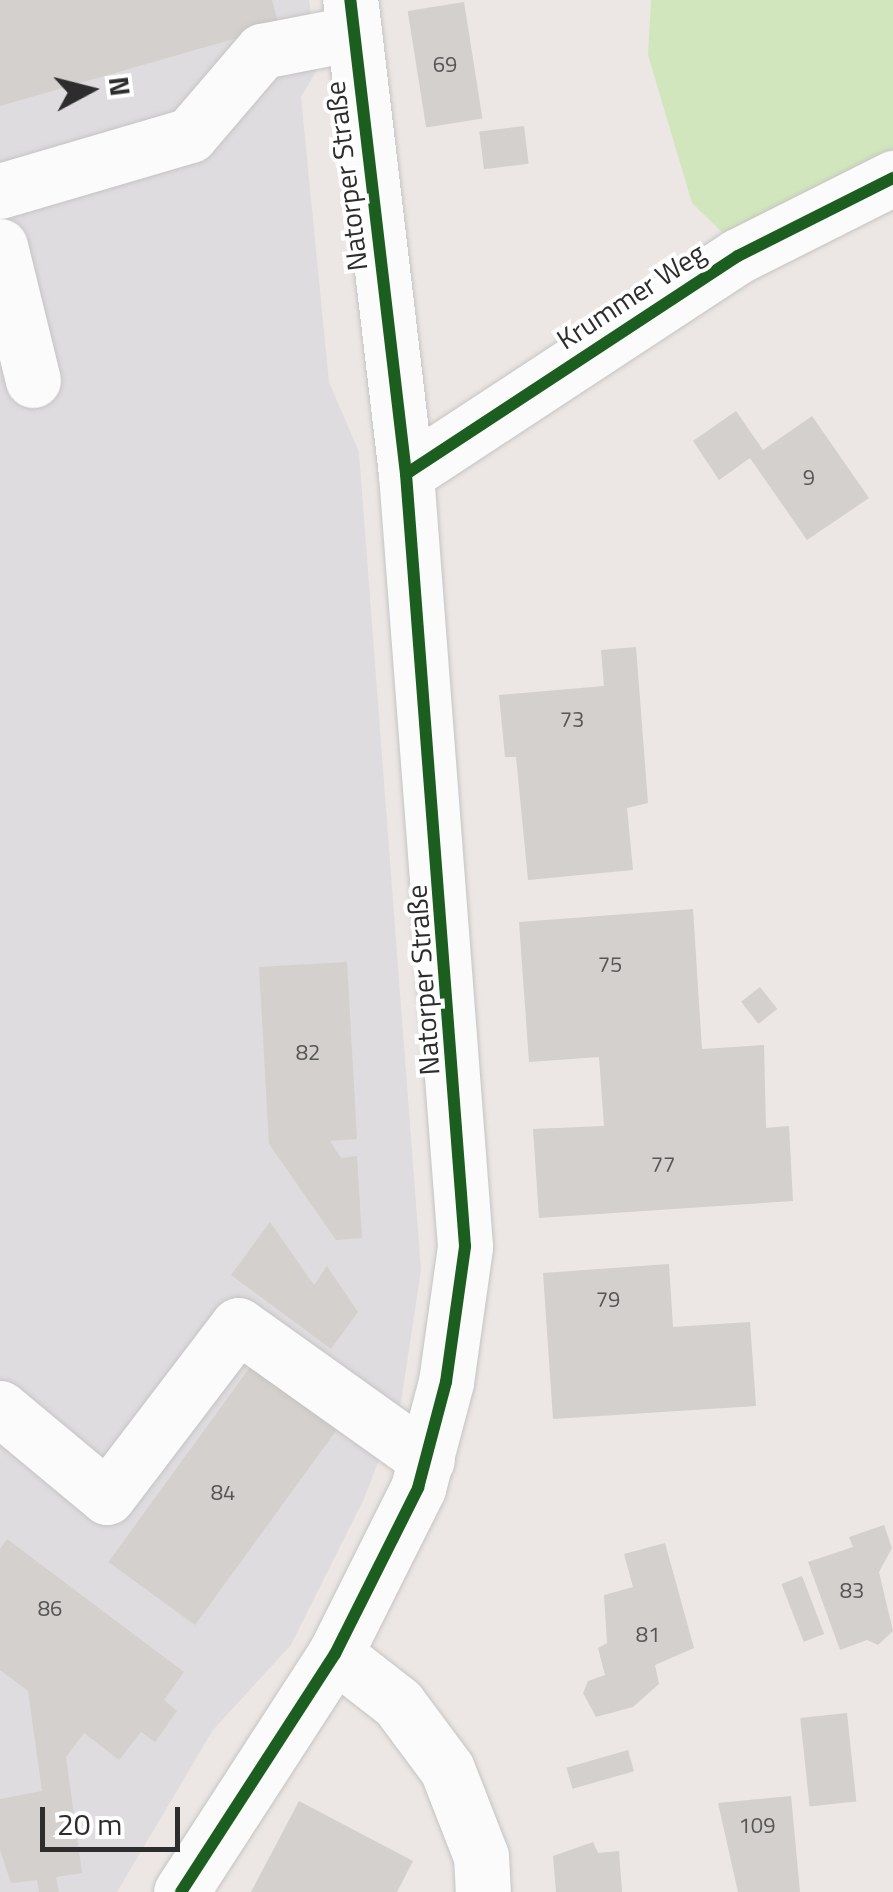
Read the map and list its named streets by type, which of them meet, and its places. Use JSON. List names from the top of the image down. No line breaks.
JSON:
{"streets":{"street":["Natorper Straße","Krummer Weg"]},"crossings":[["Natorper Straße","Krummer Weg"]],"house_numbers":["69","9","73","75","82","77","79","84","83","86","81","109"],"scale_bar":"20 m","north":"right"}
